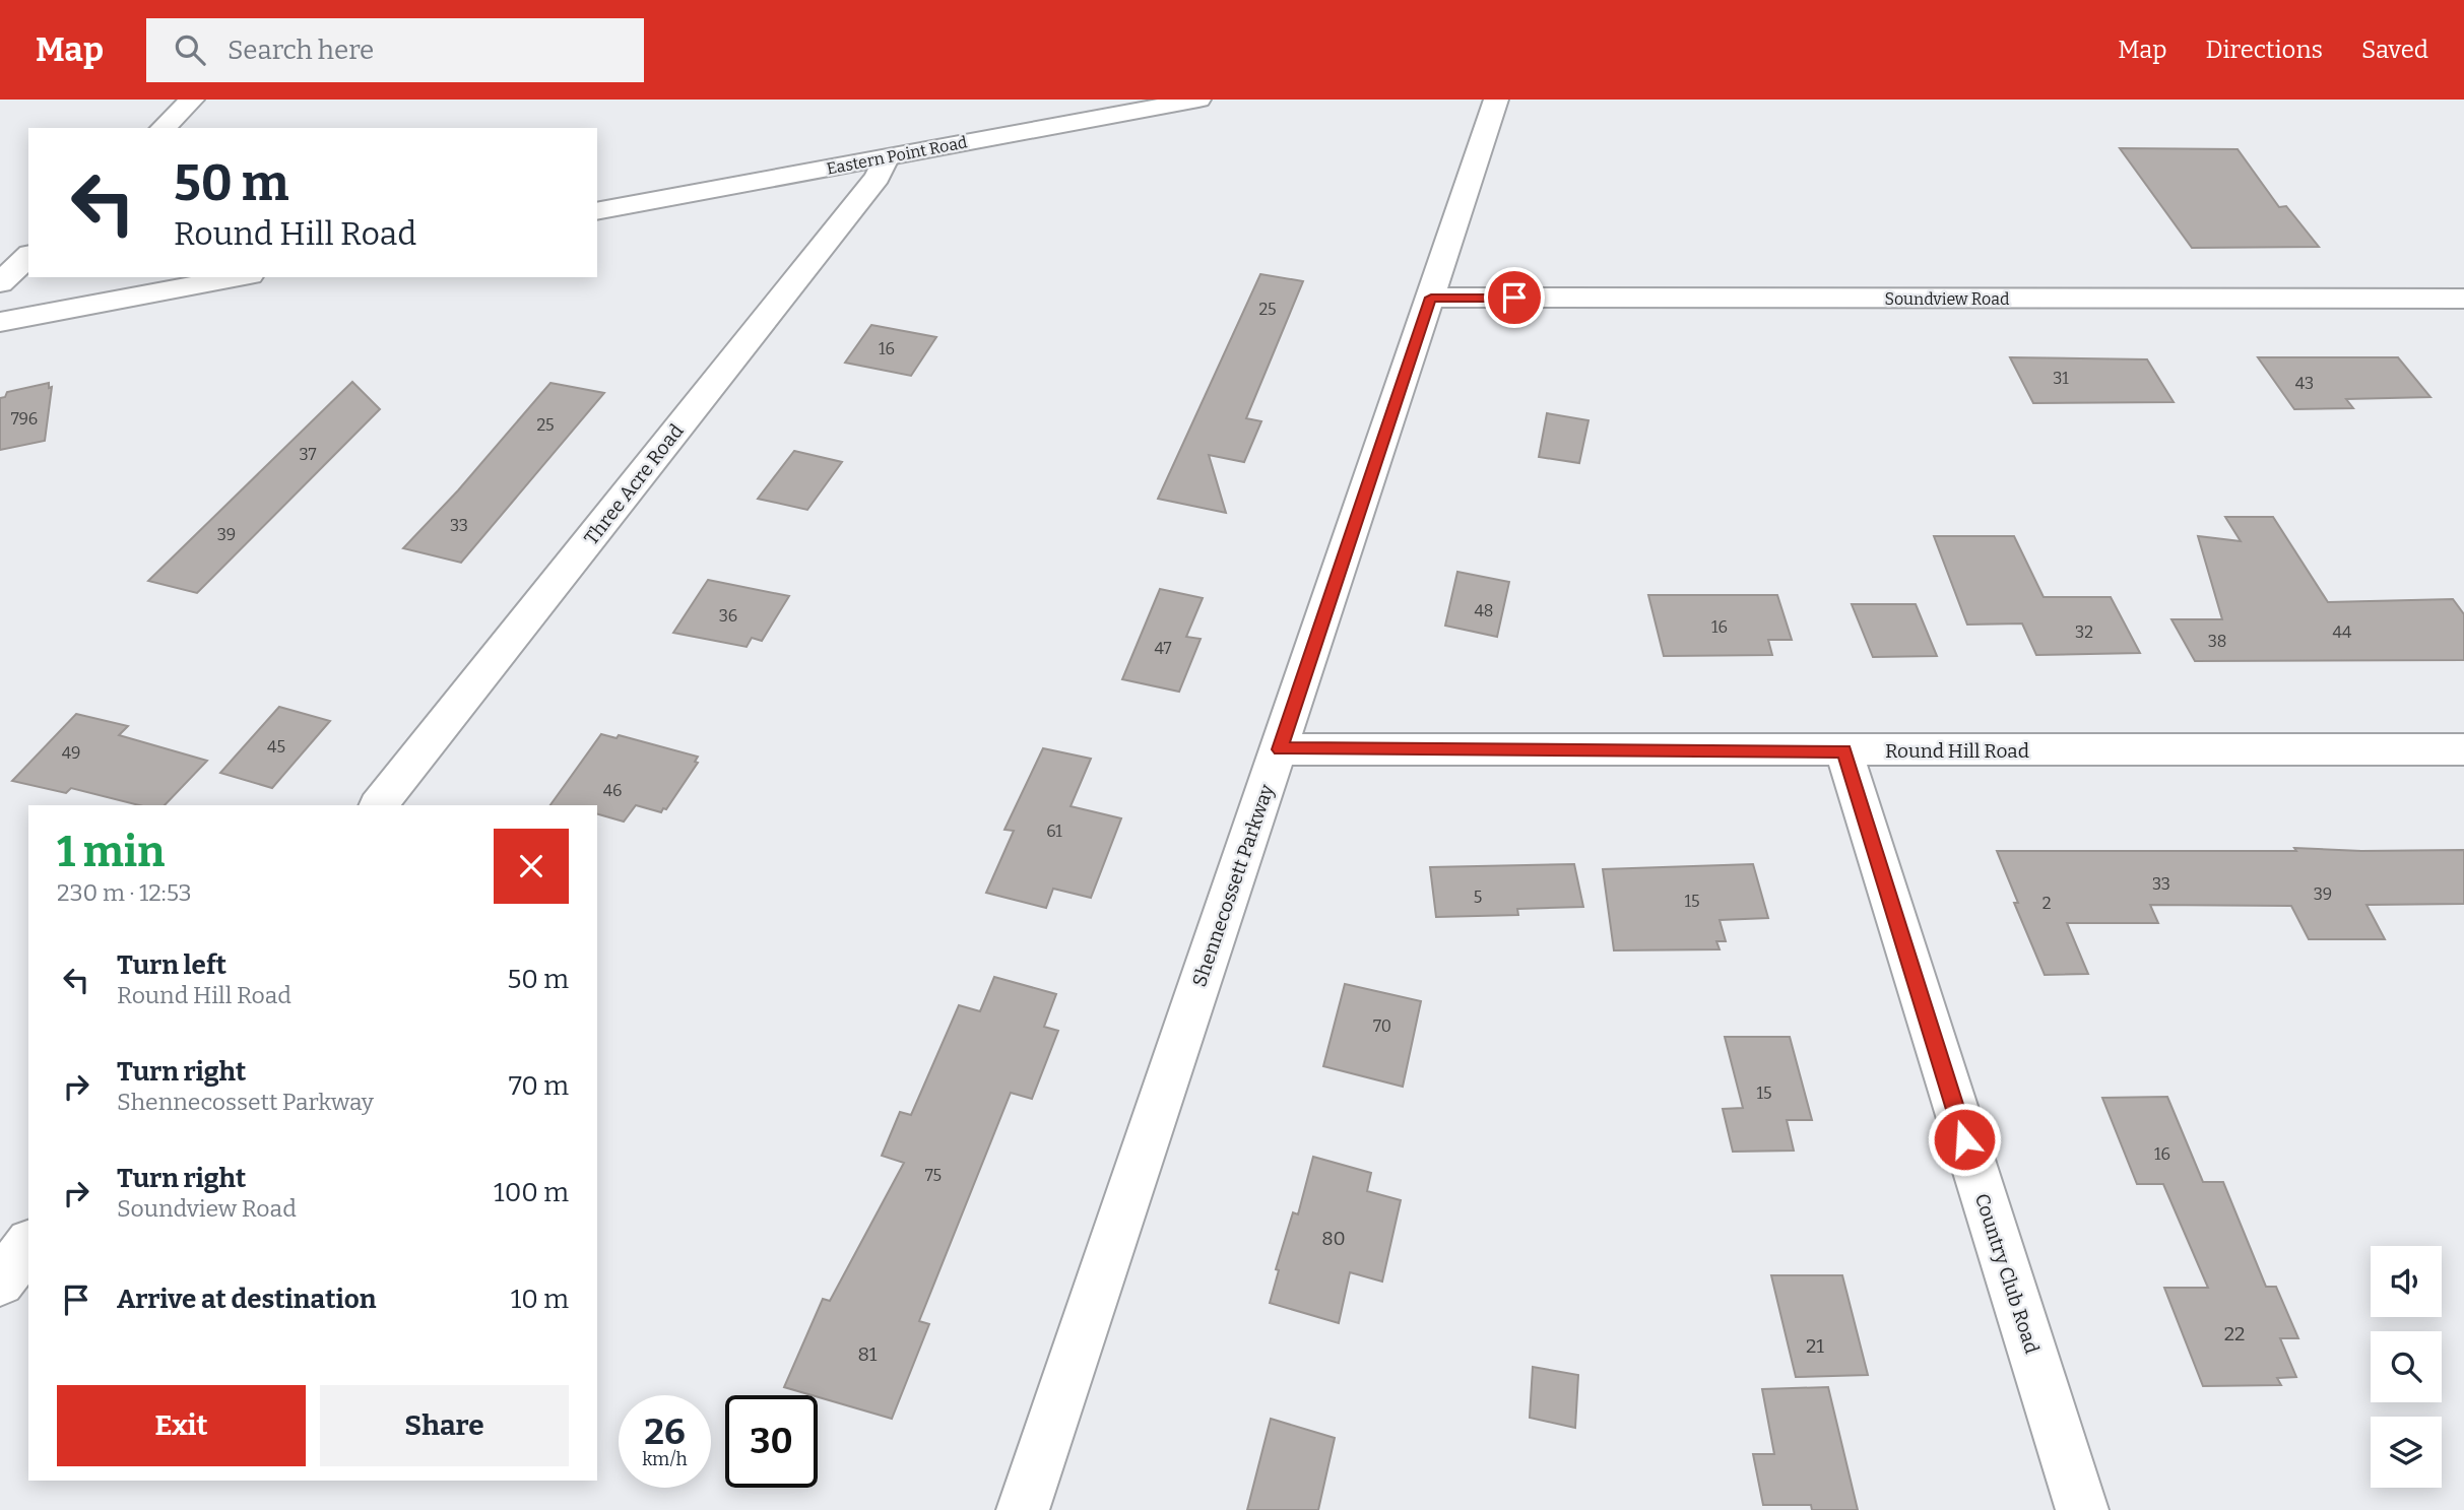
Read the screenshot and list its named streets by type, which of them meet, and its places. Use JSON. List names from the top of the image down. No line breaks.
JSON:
{"streets":{"street":["Eastern Point Road","Soundview Road","Three Acre Road","Round Hill Road","Shennecossett Parkway","Country Club Road"]},"crossings":[["Eastern Point Road","Three Acre Road"],["Soundview Road","Shennecossett Parkway"],["Round Hill Road","Shennecossett Parkway"],["Round Hill Road","Country Club Road"]],"house_numbers":["25","16","31","43","796","25","37","33","39","48","36","16","32","44","38","47","45","49","46","61","33","39","5","15","2","70","15","16","75","80","22","21","81"],"page":{"header":"Map","search":"Search here","nav":["Map","Directions","Saved"],"turn":["50 m","Round Hill Road"],"heading":["1 min","230 m · 12:53"],"list":[{"name":"Turn left","note":"Round Hill Road","value":"50 m"},{"name":"Turn right","note":"Shennecossett Parkway","value":"70 m"},{"name":"Turn right","note":"Soundview Road","value":"100 m"},{"name":"Arrive at destination","value":"10 m"}],"buttons":["Exit","Share"],"speed":"26 km/h","limit":"30"}}
